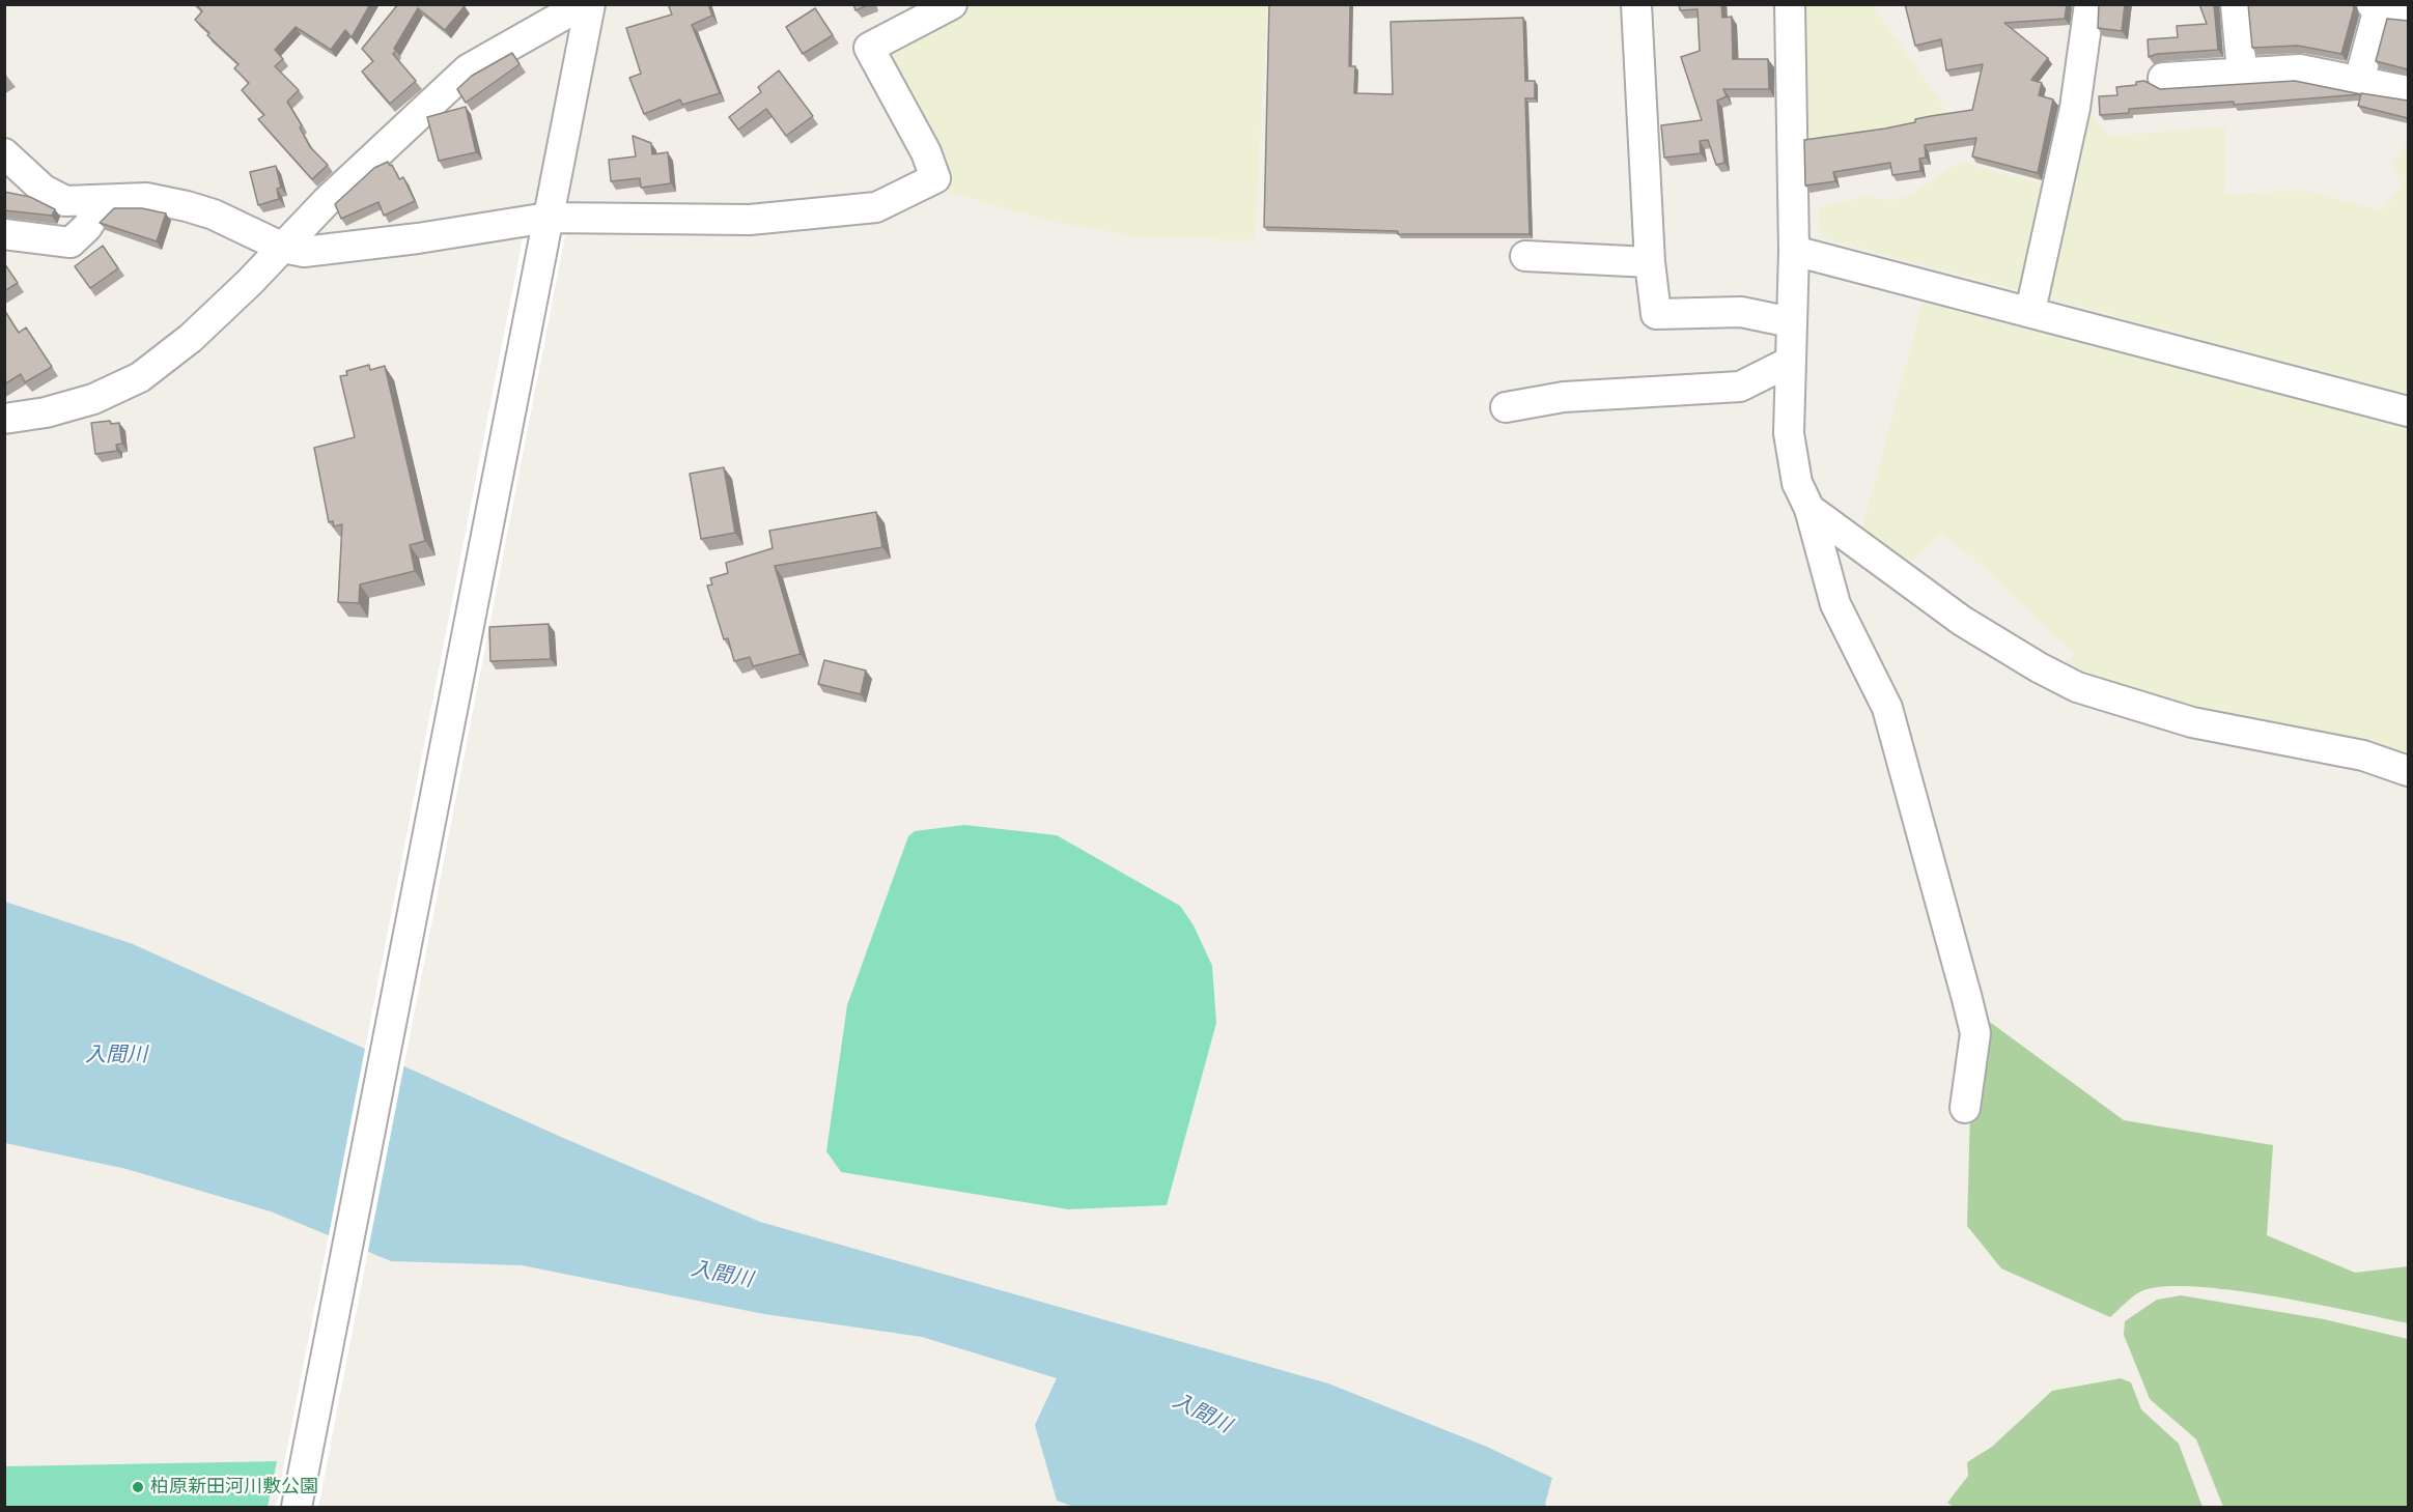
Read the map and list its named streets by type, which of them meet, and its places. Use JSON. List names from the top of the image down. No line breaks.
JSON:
{"water":["入間川"],"places":["柏原新田河川敷公園"]}
